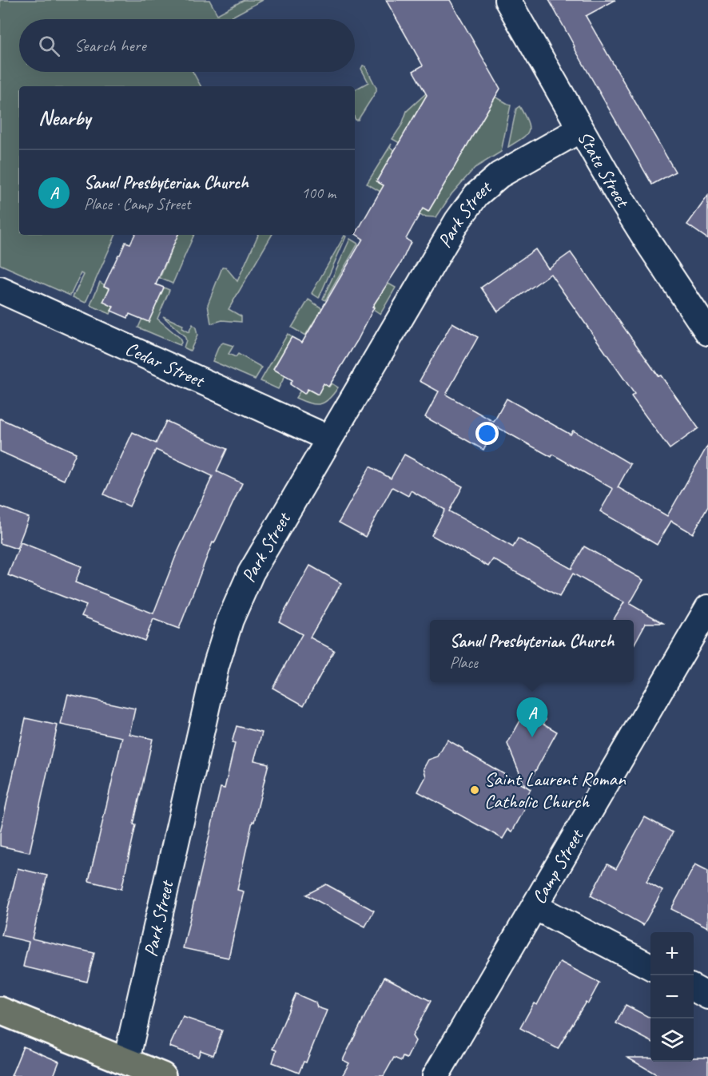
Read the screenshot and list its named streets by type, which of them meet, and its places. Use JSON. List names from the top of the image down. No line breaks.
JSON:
{"streets":{"street":["State Street","Park Street","Cedar Street","Camp Street"]},"crossings":[["State Street","Park Street"],["Park Street","Cedar Street"]],"places":["Saint Laurent Roman Catholic Church"],"page":{"search":"Search here","heading":"Nearby","list":[{"mark":"A","name":"Sanul Presbyterian Church","note":"Place · Camp Street","value":"100 m"}],"popup":["Sanul Presbyterian Church","Place"],"pins":"A","map_buttons":["+","−"]}}
